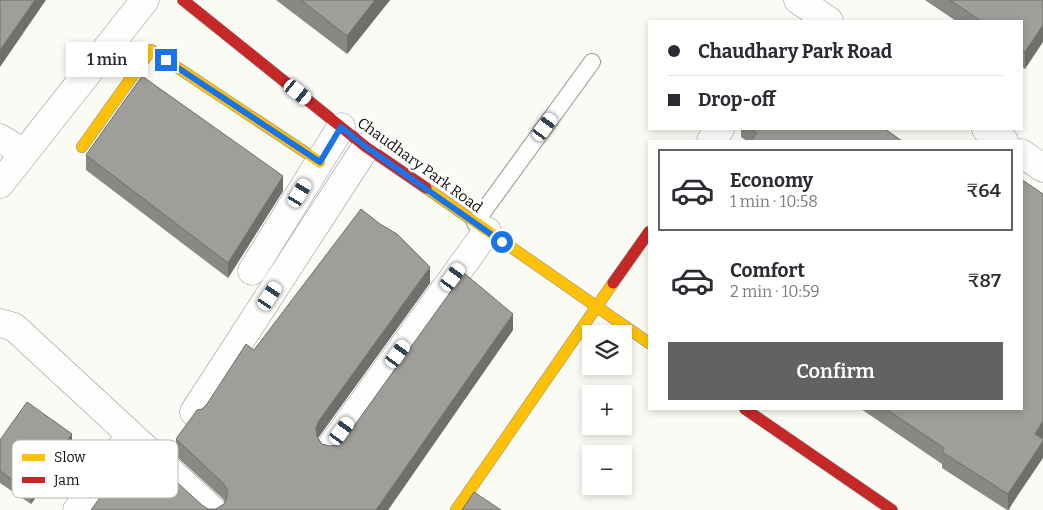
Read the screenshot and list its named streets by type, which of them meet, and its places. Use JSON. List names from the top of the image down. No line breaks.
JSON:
{"streets":{"street":["Chaudhary Park Road"]},"legend":["Slow","Jam"],"page":{"banner":["Chaudhary Park Road","Drop-off"],"bubble":"1 min","list":[{"name":"Economy","note":"1 min · 10:58","value":"₹64"},{"name":"Comfort","note":"2 min · 10:59","value":"₹87"}],"map_buttons":["+","−"],"buttons":"Confirm"}}
